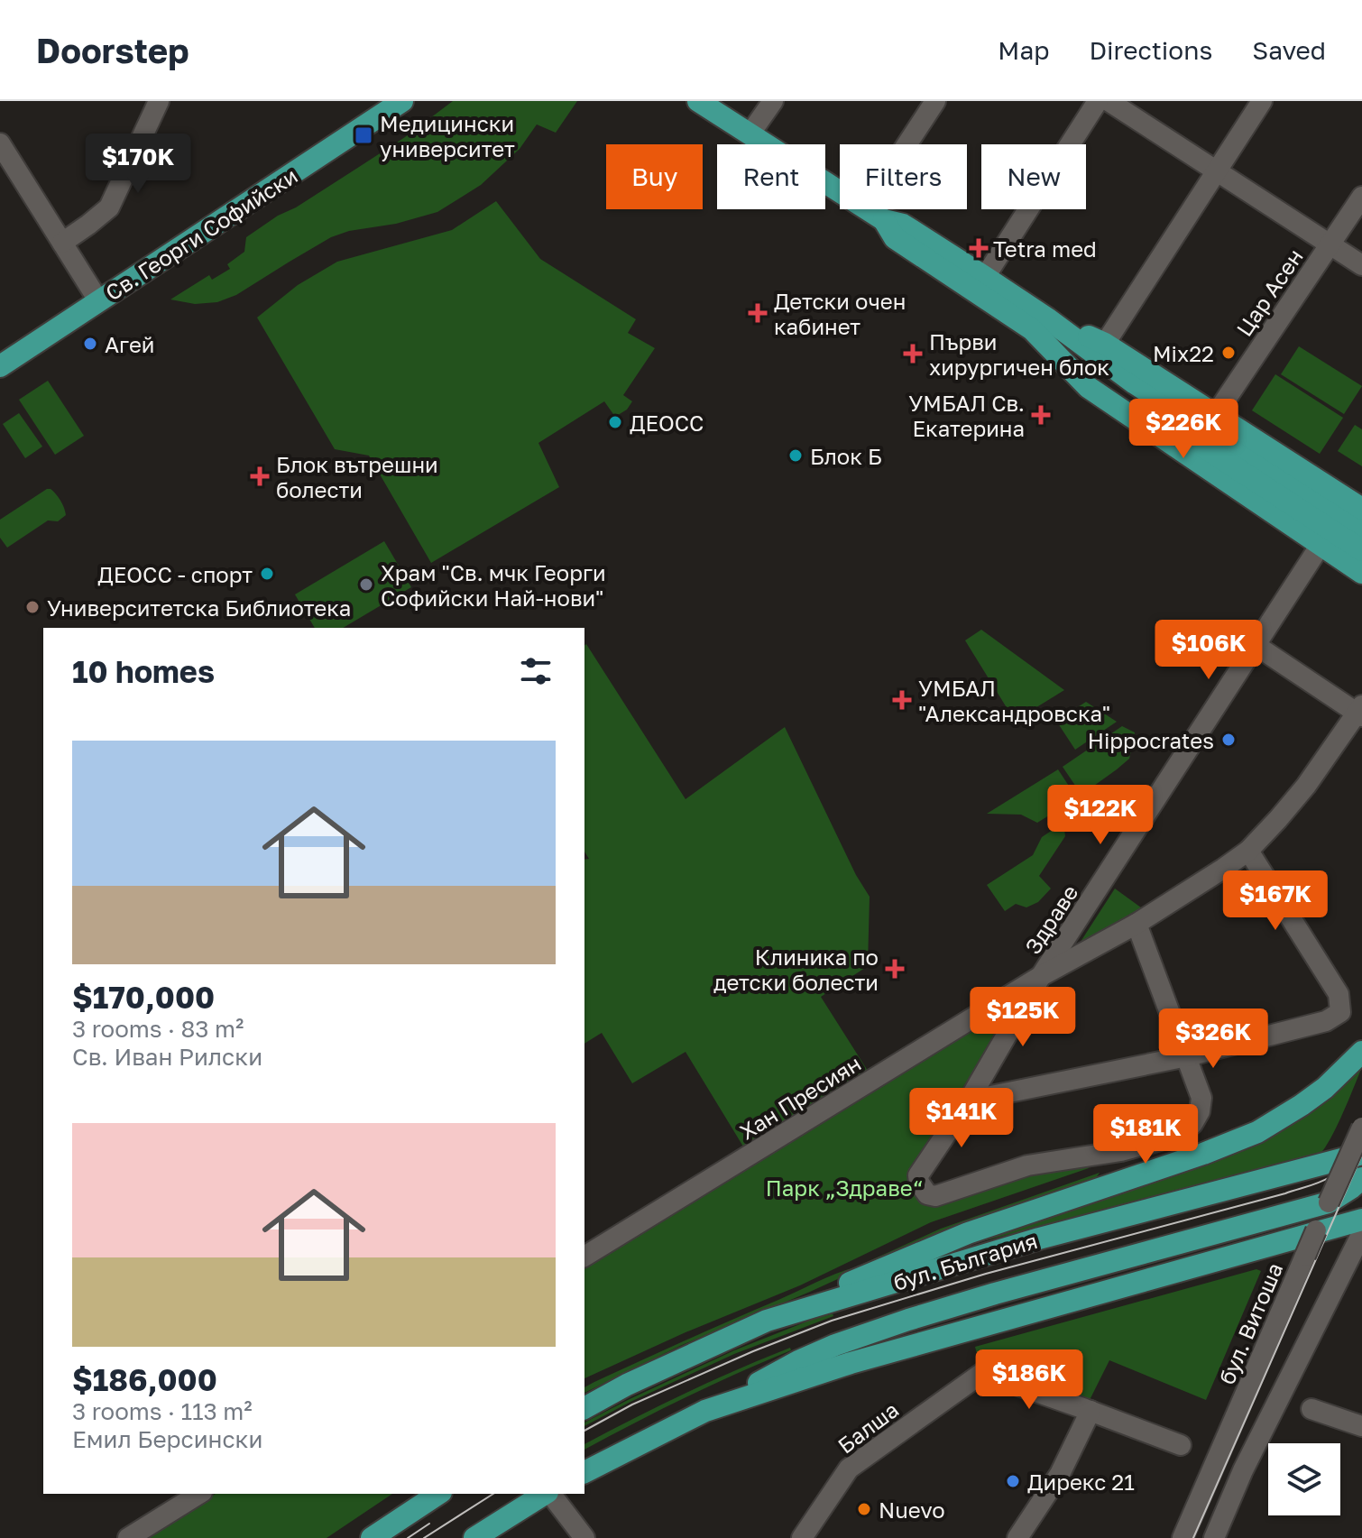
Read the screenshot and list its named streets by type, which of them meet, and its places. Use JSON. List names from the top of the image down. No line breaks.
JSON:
{"streets":{"main road":["Св. Георги Софийски","бул. България"],"street":["Цар Асен","Здраве","Хан Пресиян","бул. Витоша","Балша"]},"crossings":[["Здраве","Хан Пресиян"]],"parks":["Парк „Здраве“"],"places":{"transit":["Медицински университет"],"health":["Tetra med","Детски очен кабинет","Първи хирургичен блок","УМБАЛ Св. Екатерина","Блок вътрешни болести","УМБАЛ \"Александровска\"","Клиника по детски болести"],"other":["Агей","Mix22","ДЕОСС","Блок Б","ДЕОСС - спорт","Храм \"Св. мчк Георги Софийски Най-нови\"","Университетска Библиотека","Hippocrates","Дирекс 21","Nuevo"]},"page":{"header":"Doorstep","nav":["Map","Directions","Saved"],"price":["$170K","$226K","$106K","$122K","$167K","$125K","$326K","$141K","$181K","$186K"],"chip":["Buy","Rent","Filters","New"],"heading":"10 homes","list":[{"name":"$170,000","note":"3 rooms · 83 m² · Св. Иван Рилски"},{"name":"$186,000","note":"3 rooms · 113 m² · Емил Берсински"}]}}
